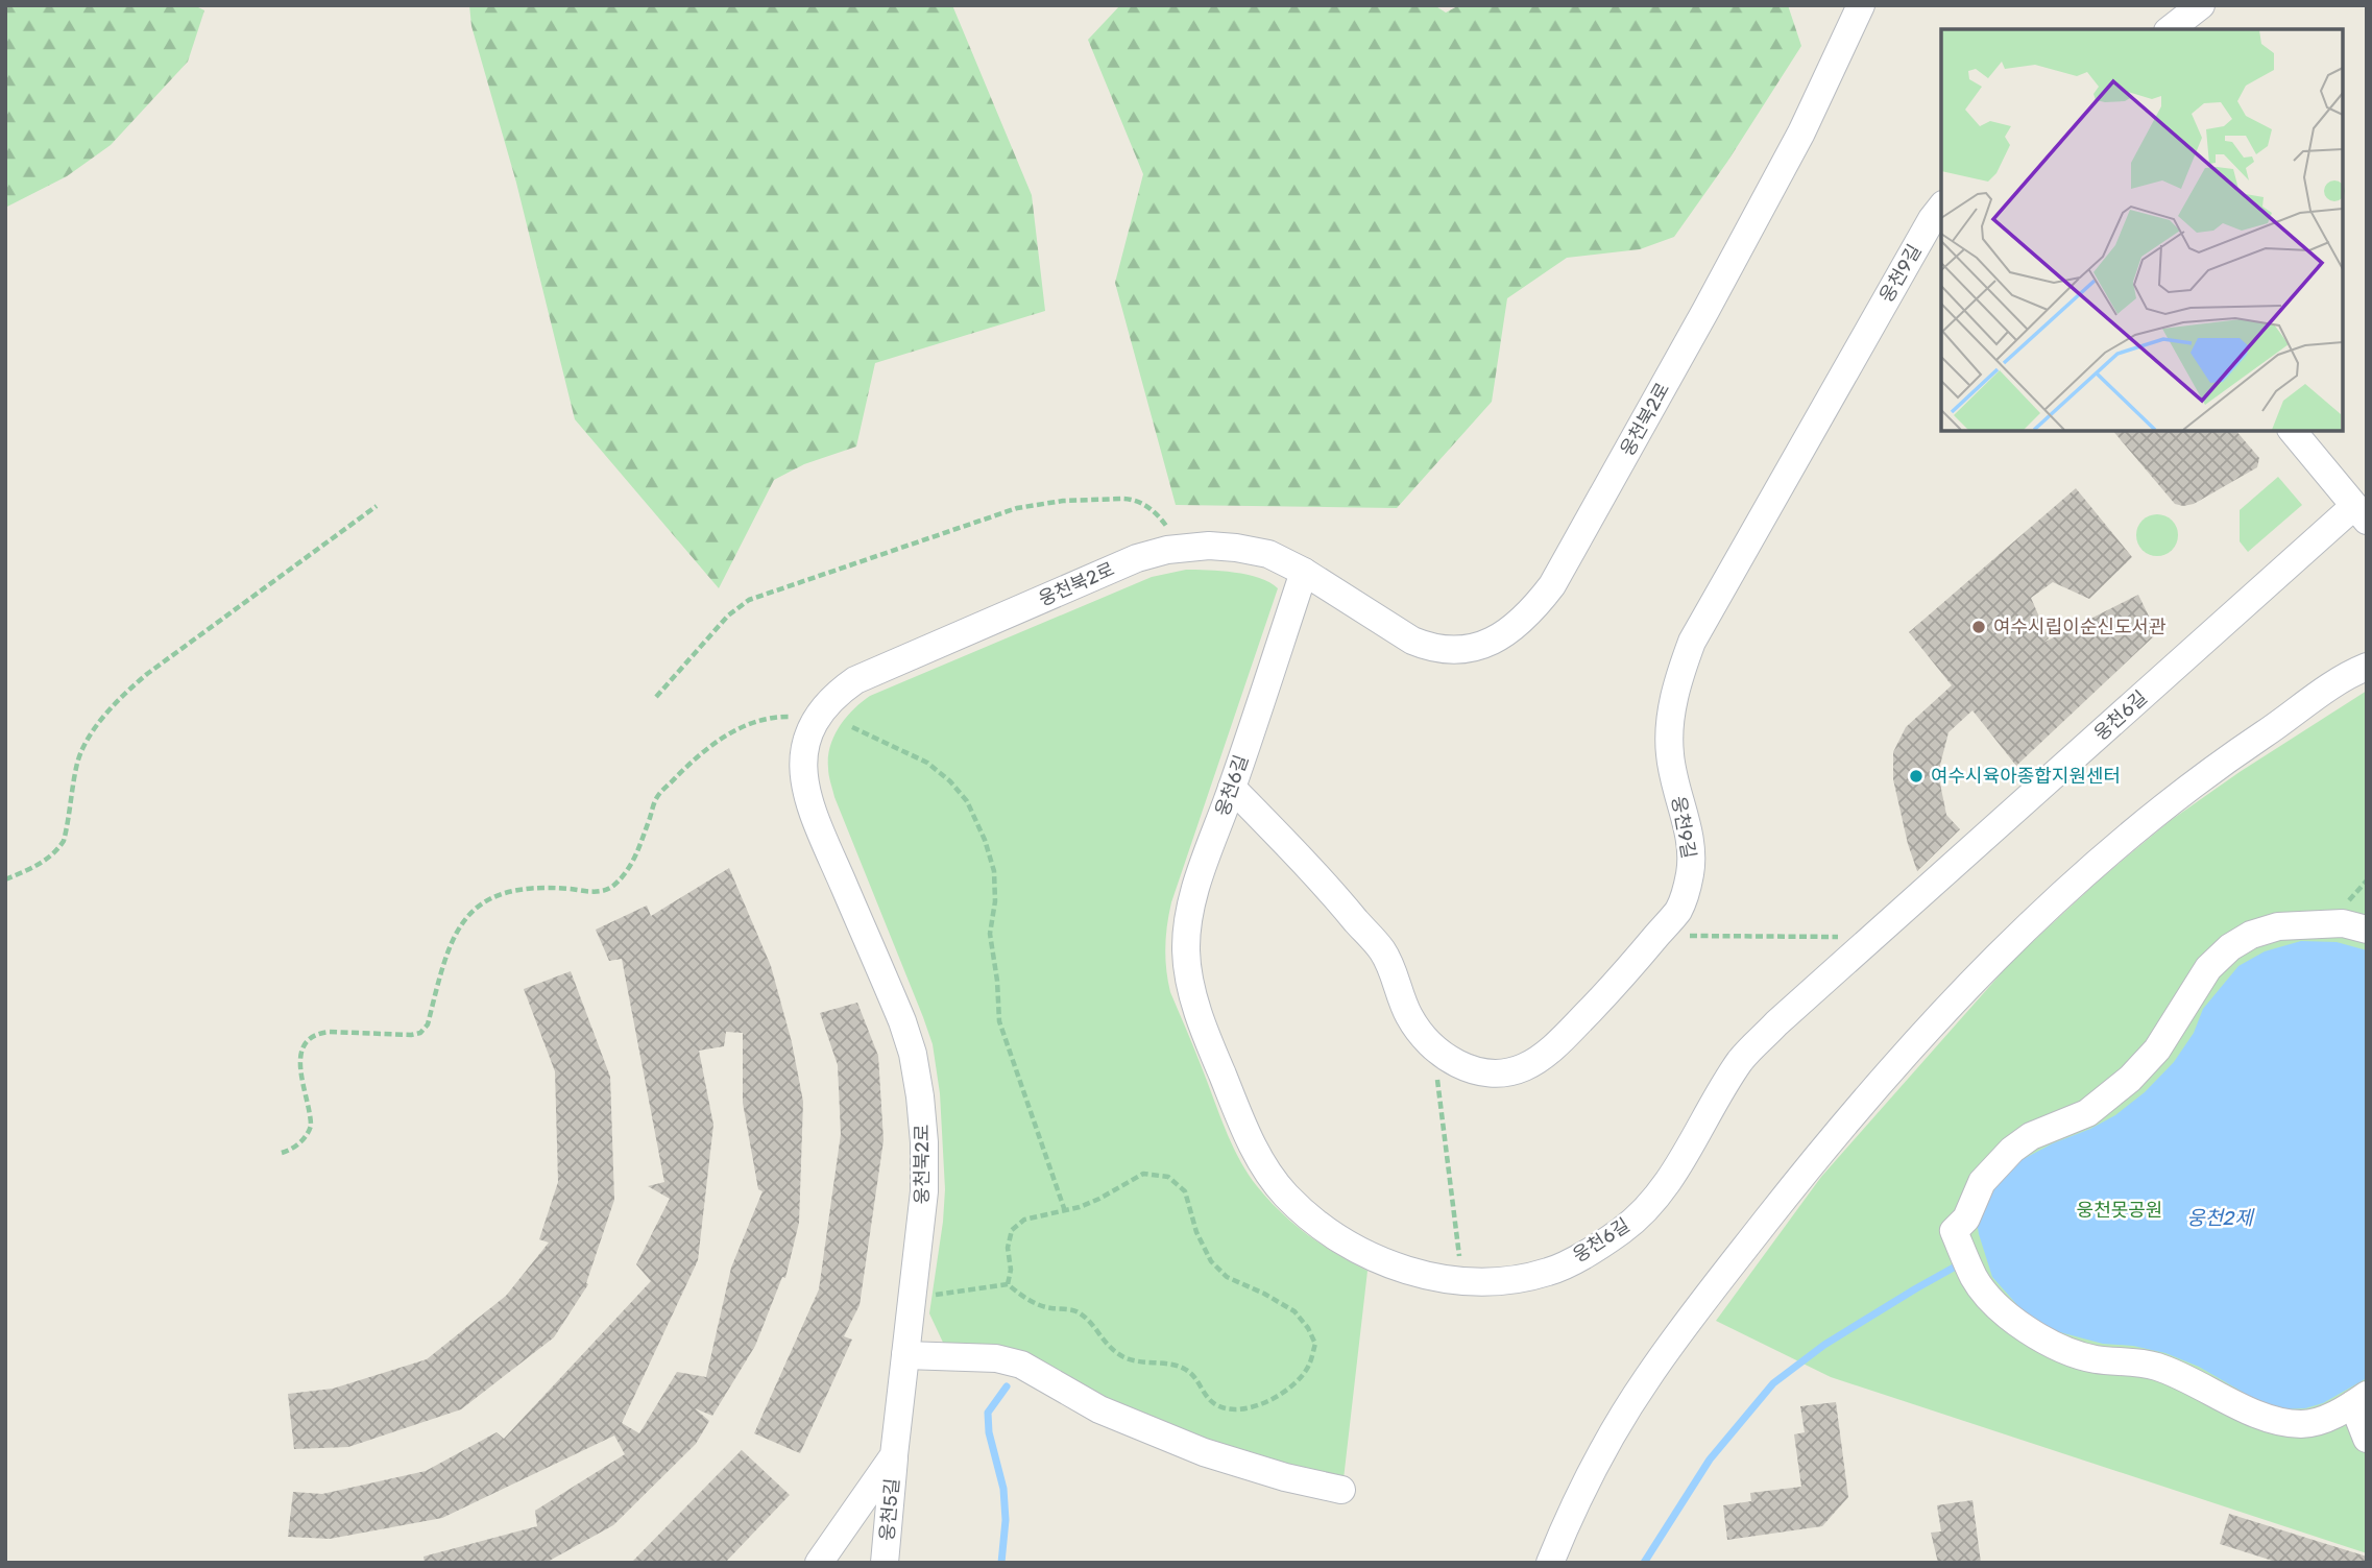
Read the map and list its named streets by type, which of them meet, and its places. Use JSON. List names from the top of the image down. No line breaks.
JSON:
{"streets":{"street":["웅천9길","웅천북2로","웅천6길","웅천5길"]},"crossings":[["웅천9길","웅천6길"],["웅천북2로","웅천6길"],["웅천북2로","웅천5길"]],"water":["웅천2제"],"parks":["웅천못공원"],"places":["여수시립이순신도서관","여수시육아종합지원센터"]}
